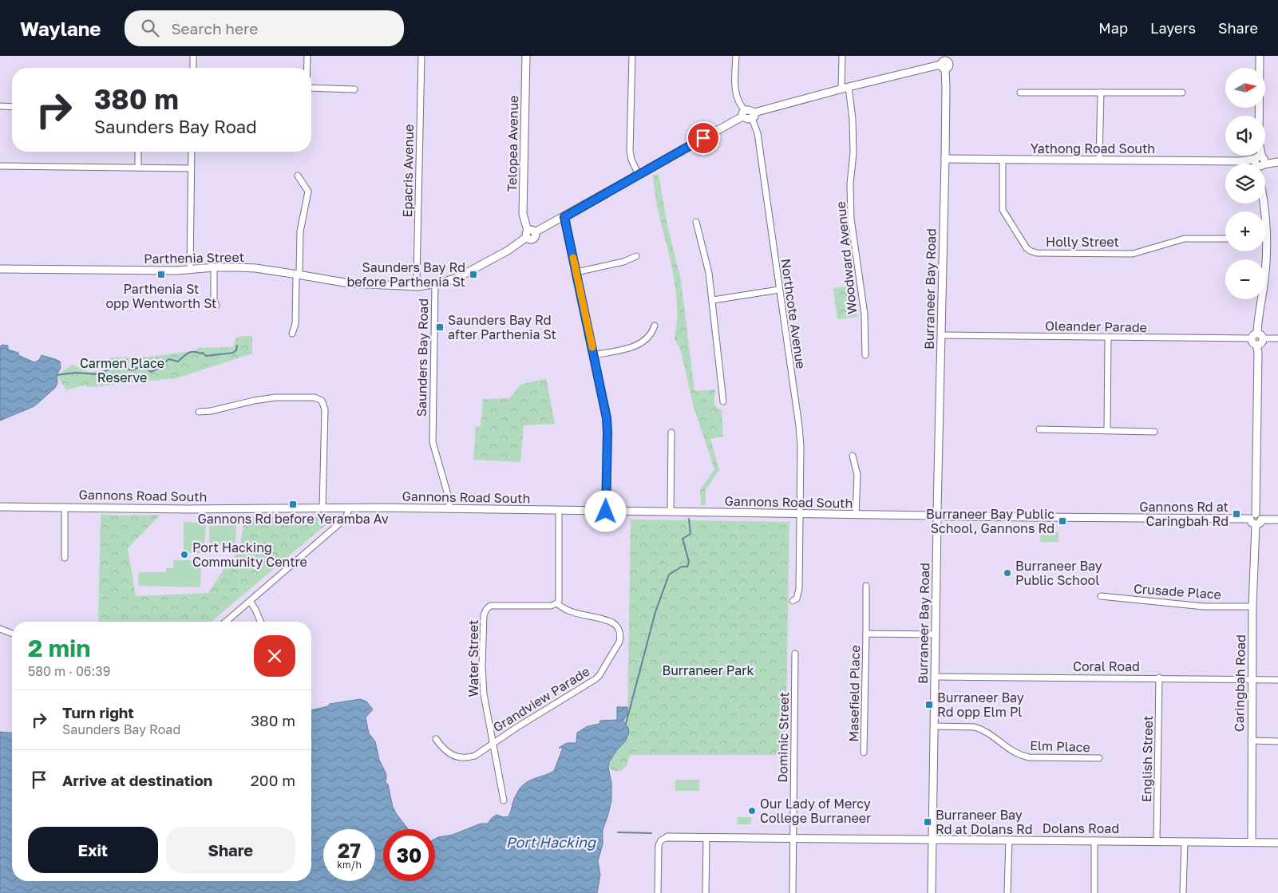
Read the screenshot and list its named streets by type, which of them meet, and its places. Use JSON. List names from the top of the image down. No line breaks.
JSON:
{"streets":{"street":["Telopea Avenue","Yathong Road South","Epacris Avenue","Holly Street","Parthenia Street","Woodward Avenue","Burraneer Bay Road","Northcote Avenue","Oleander Parade","Saunders Bay Road","Gannons Road South","Crusade Place","Water Street","Coral Road","Caringbah Road","Masefield Place","Grandview Parade","Dominic Street","Elm Place","English Street","Dolans Road"]},"crossings":[["Telopea Avenue","Saunders Bay Road"],["Yathong Road South","Holly Street"],["Yathong Road South","Burraneer Bay Road"],["Epacris Avenue","Parthenia Street"],["Parthenia Street","Saunders Bay Road"],["Burraneer Bay Road","Oleander Parade"],["Burraneer Bay Road","Gannons Road South"],["Burraneer Bay Road","Coral Road"],["Burraneer Bay Road","Masefield Place"],["Burraneer Bay Road","Elm Place"],["Burraneer Bay Road","Dolans Road"],["Northcote Avenue","Gannons Road South"],["Oleander Parade","Caringbah Road"],["Saunders Bay Road","Gannons Road South"],["Crusade Place","Caringbah Road"],["Water Street","Grandview Parade"],["Coral Road","Caringbah Road"],["Coral Road","English Street"],["Caringbah Road","Dolans Road"],["Dominic Street","Dolans Road"],["English Street","Dolans Road"]],"water":["Port Hacking"],"parks":["Carmen Place Reserve","Burraneer Park"],"places":{"transit":["Parthenia St opp Wentworth St","Saunders Bay Rd before Parthenia St","Saunders Bay Rd after Parthenia St","Gannons Rd before Yeramba Av","Gannons Rd at Caringbah Rd","Burraneer Bay Public School, Gannons Rd","Burraneer Bay Rd opp Elm Pl","Burraneer Bay Rd at Dolans Rd"],"other":["Port Hacking Community Centre","Burraneer Bay Public School","Our Lady of Mercy College Burraneer"]},"north":"right","page":{"header":"Waylane","search":"Search here","nav":["Map","Layers","Share"],"map_buttons":["+","−"],"turn":["380 m","Saunders Bay Road"],"heading":["2 min","580 m · 06:39"],"list":[{"name":"Turn right","note":"Saunders Bay Road","value":"380 m"},{"name":"Arrive at destination","value":"200 m"}],"buttons":["Exit","Share"],"speed":"27 km/h","limit":"30"}}
